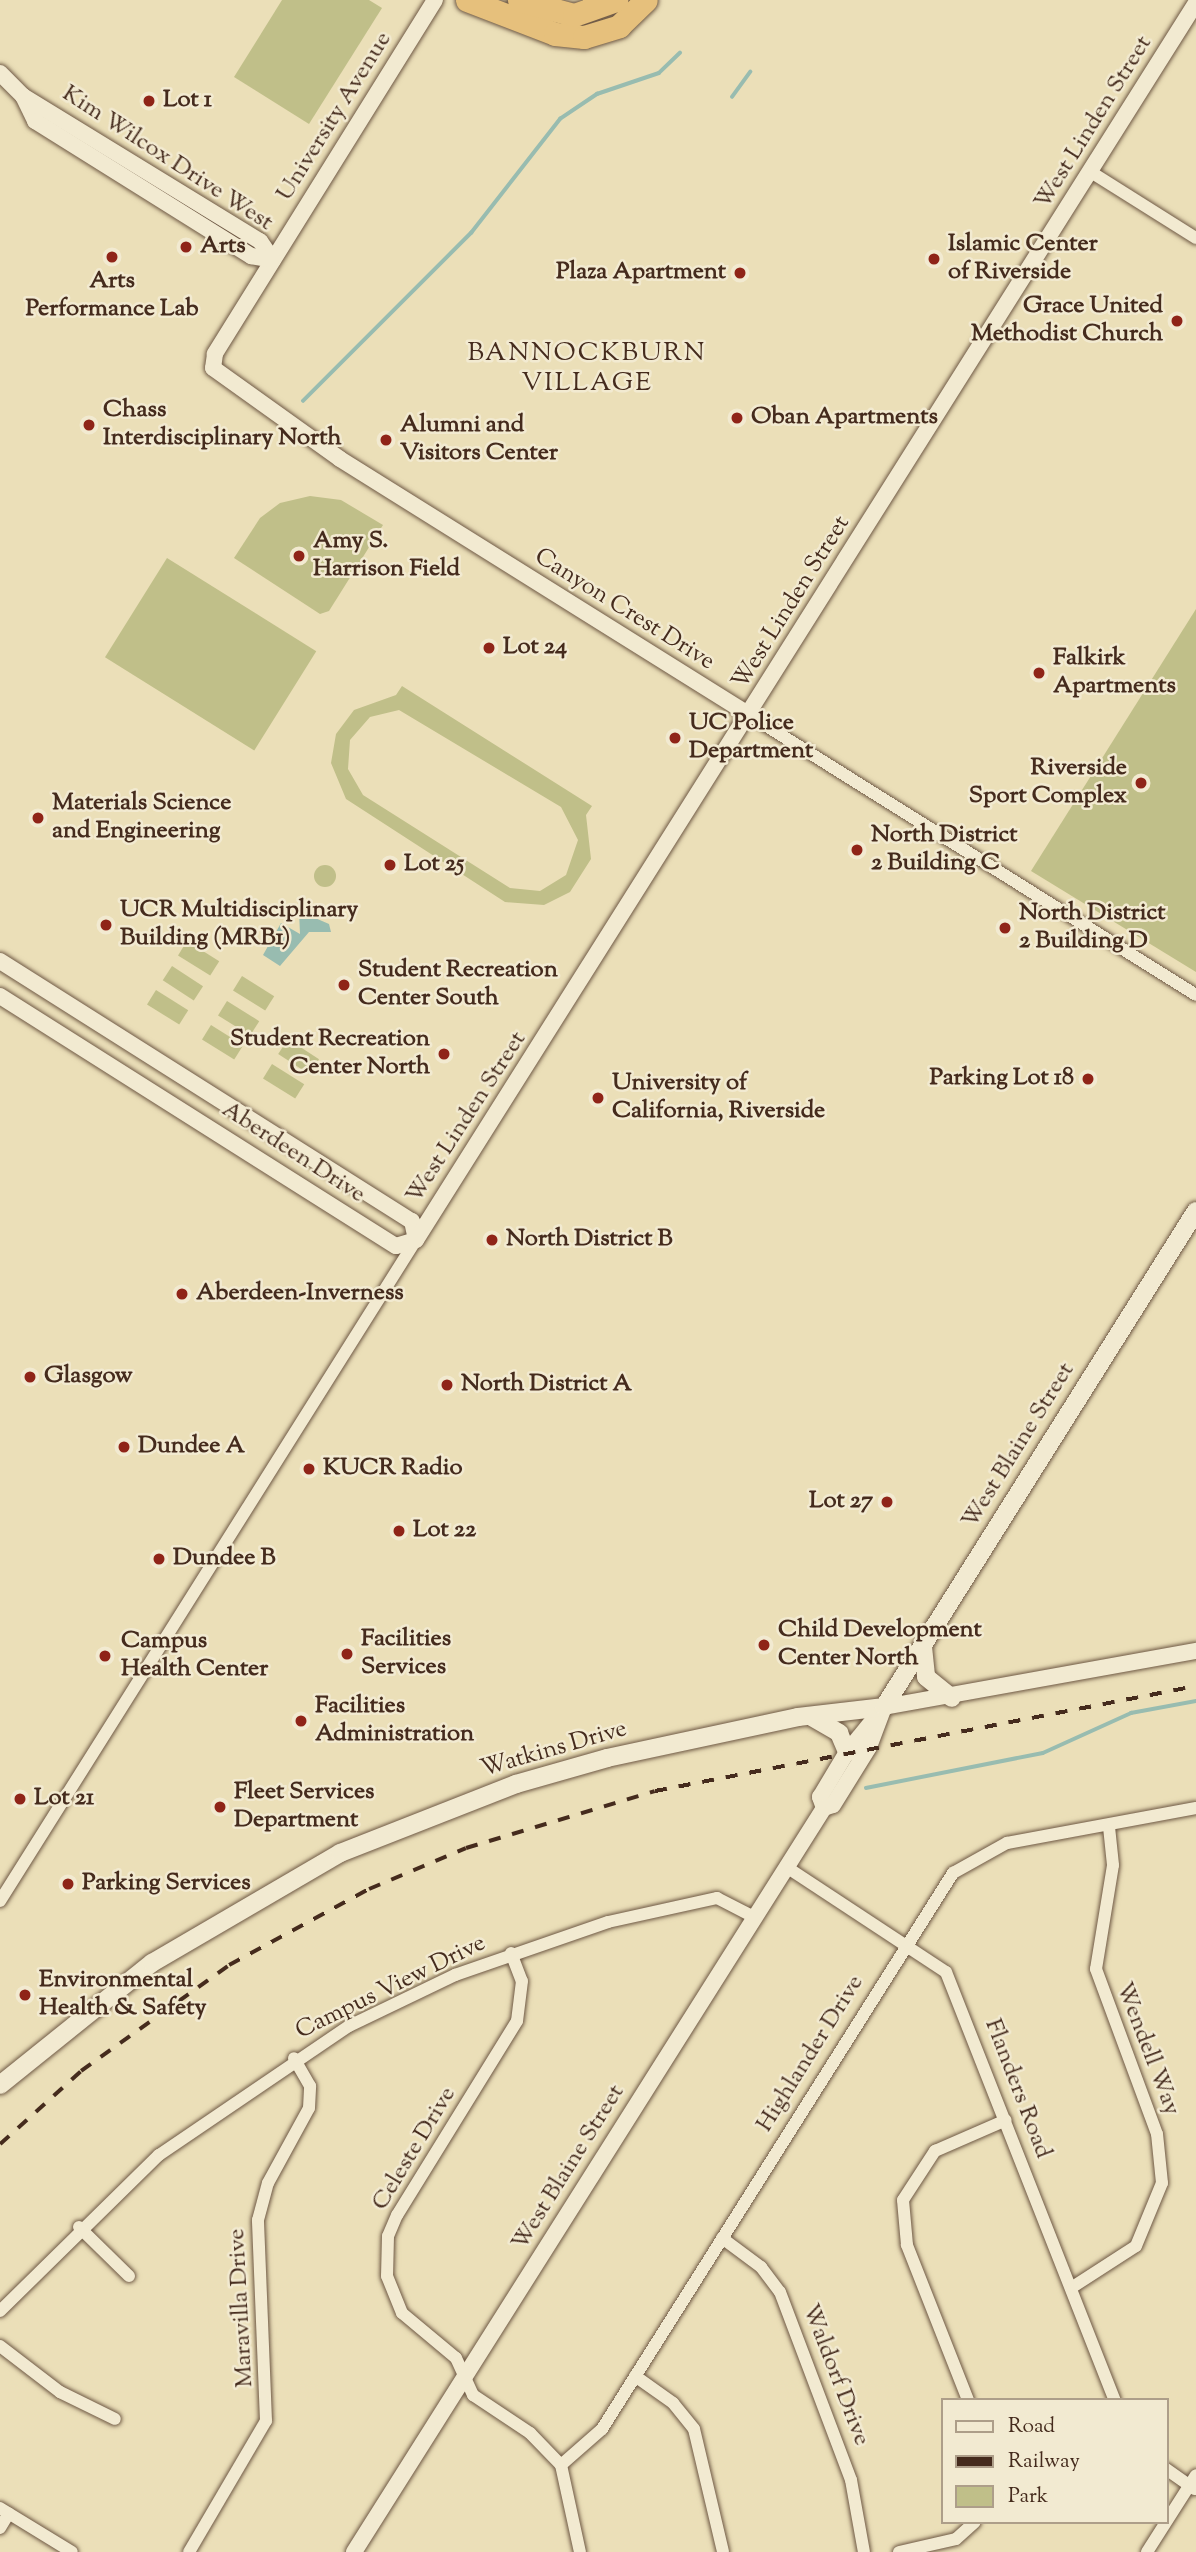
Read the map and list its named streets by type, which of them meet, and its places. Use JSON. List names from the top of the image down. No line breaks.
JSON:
{"streets":{"main road":["West Blaine Street","Watkins Drive"],"street":["University Avenue","West Linden Street","Kim Wilcox Drive West","Canyon Crest Drive","Aberdeen Drive","Campus View Drive","Wendell Way","Highlander Drive","Flanders Road","Celeste Drive","Maravilla Drive","Waldorf Drive"]},"crossings":[["University Avenue","Kim Wilcox Drive West"],["University Avenue","Canyon Crest Drive"],["West Linden Street","Canyon Crest Drive"],["West Linden Street","Aberdeen Drive"],["West Blaine Street","Watkins Drive"],["West Blaine Street","Campus View Drive"],["West Blaine Street","Flanders Road"],["West Blaine Street","Celeste Drive"],["Campus View Drive","Celeste Drive"],["Campus View Drive","Maravilla Drive"],["Wendell Way","Highlander Drive"],["Wendell Way","Flanders Road"],["Highlander Drive","Flanders Road"],["Highlander Drive","Celeste Drive"],["Highlander Drive","Waldorf Drive"]],"districts":["BANNOCKBURN VILLAGE"],"places":["Lot 1","Arts","Arts Performance Lab","Islamic Center of Riverside","Plaza Apartment","Grace United Methodist Church","Oban Apartments","Chass Interdisciplinary North","Alumni and Visitors Center","Amy S. Harrison Field","Lot 24","Falkirk Apartments","UC Police Department","Riverside Sport Complex","Materials Science and Engineering","North District 2 Building C","Lot 25","UCR Multidisciplinary Building (MRB1)","North District 2 Building D","Student Recreation Center South","Student Recreation Center North","Parking Lot 18","University of California, Riverside","North District B","Aberdeen-Inverness","Glasgow","North District A","Dundee A","KUCR Radio","Lot 27","Lot 22","Dundee B","Child Development Center North","Facilities Services","Campus Health Center","Facilities Administration","Lot 21","Fleet Services Department","Parking Services","Environmental Health & Safety"],"legend":["Road","Railway","Park"]}
